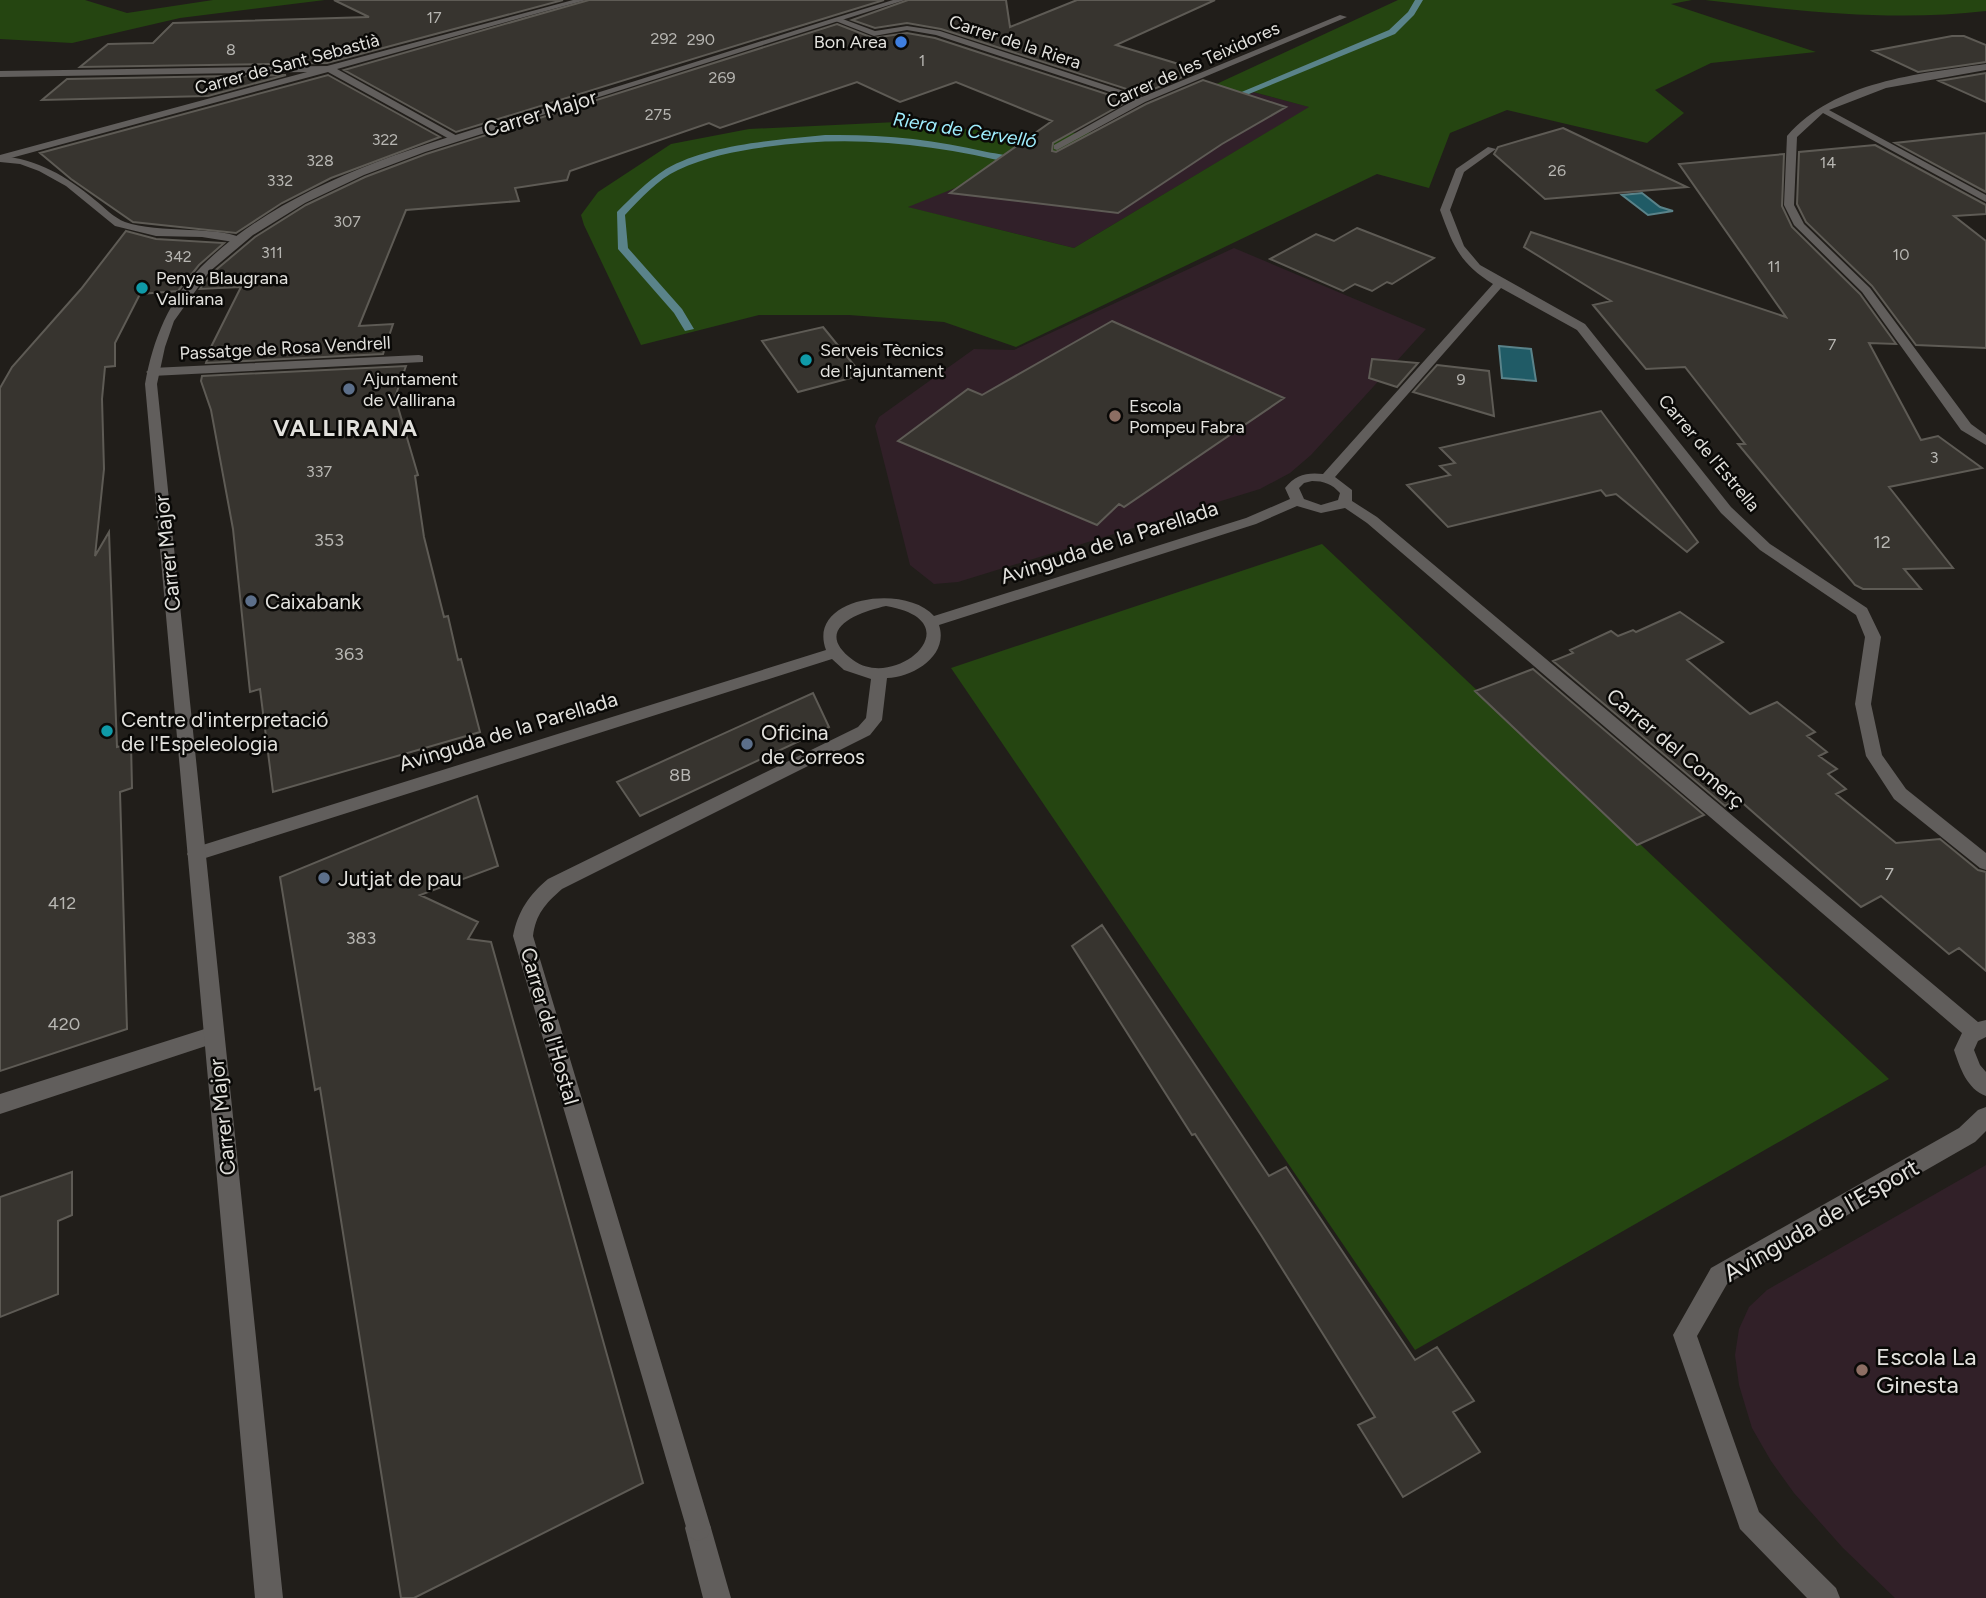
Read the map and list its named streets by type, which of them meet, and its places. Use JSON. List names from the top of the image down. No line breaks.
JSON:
{"streets":{"street":["Carrer de la Riera","Carrer de Sant Sebastià","Carrer de les Teixidores","Carrer Major","Passatge de Rosa Vendrell","Carrer de l'Estrella","Avinguda de la Parellada","Carrer del Comerç","Carrer de l'Hostal","Avinguda de l'Esport"]},"crossings":[["Carrer de la Riera","Carrer de les Teixidores"],["Carrer de la Riera","Carrer Major"],["Carrer Major","Passatge de Rosa Vendrell"],["Carrer Major","Avinguda de la Parellada"],["Avinguda de la Parellada","Carrer de l'Hostal"]],"districts":["VALLIRANA"],"water":["Riera de Cervelló"],"places":["Bon Area","Penya Blaugrana Vallirana","Serveis Tècnics de l'ajuntament","Ajuntament de Vallirana","Escola Pompeu Fabra","Caixabank","Centre d'interpretació de l'Espeleologia","Oficina de Correos","Jutjat de pau","Escola La Ginesta"],"house_numbers":["17","292","290","8","1","269","275","322","328","14","26","332","307","311","10","342","11","7","9","3","337","353","12","363","8B","7","412","383","420"]}
